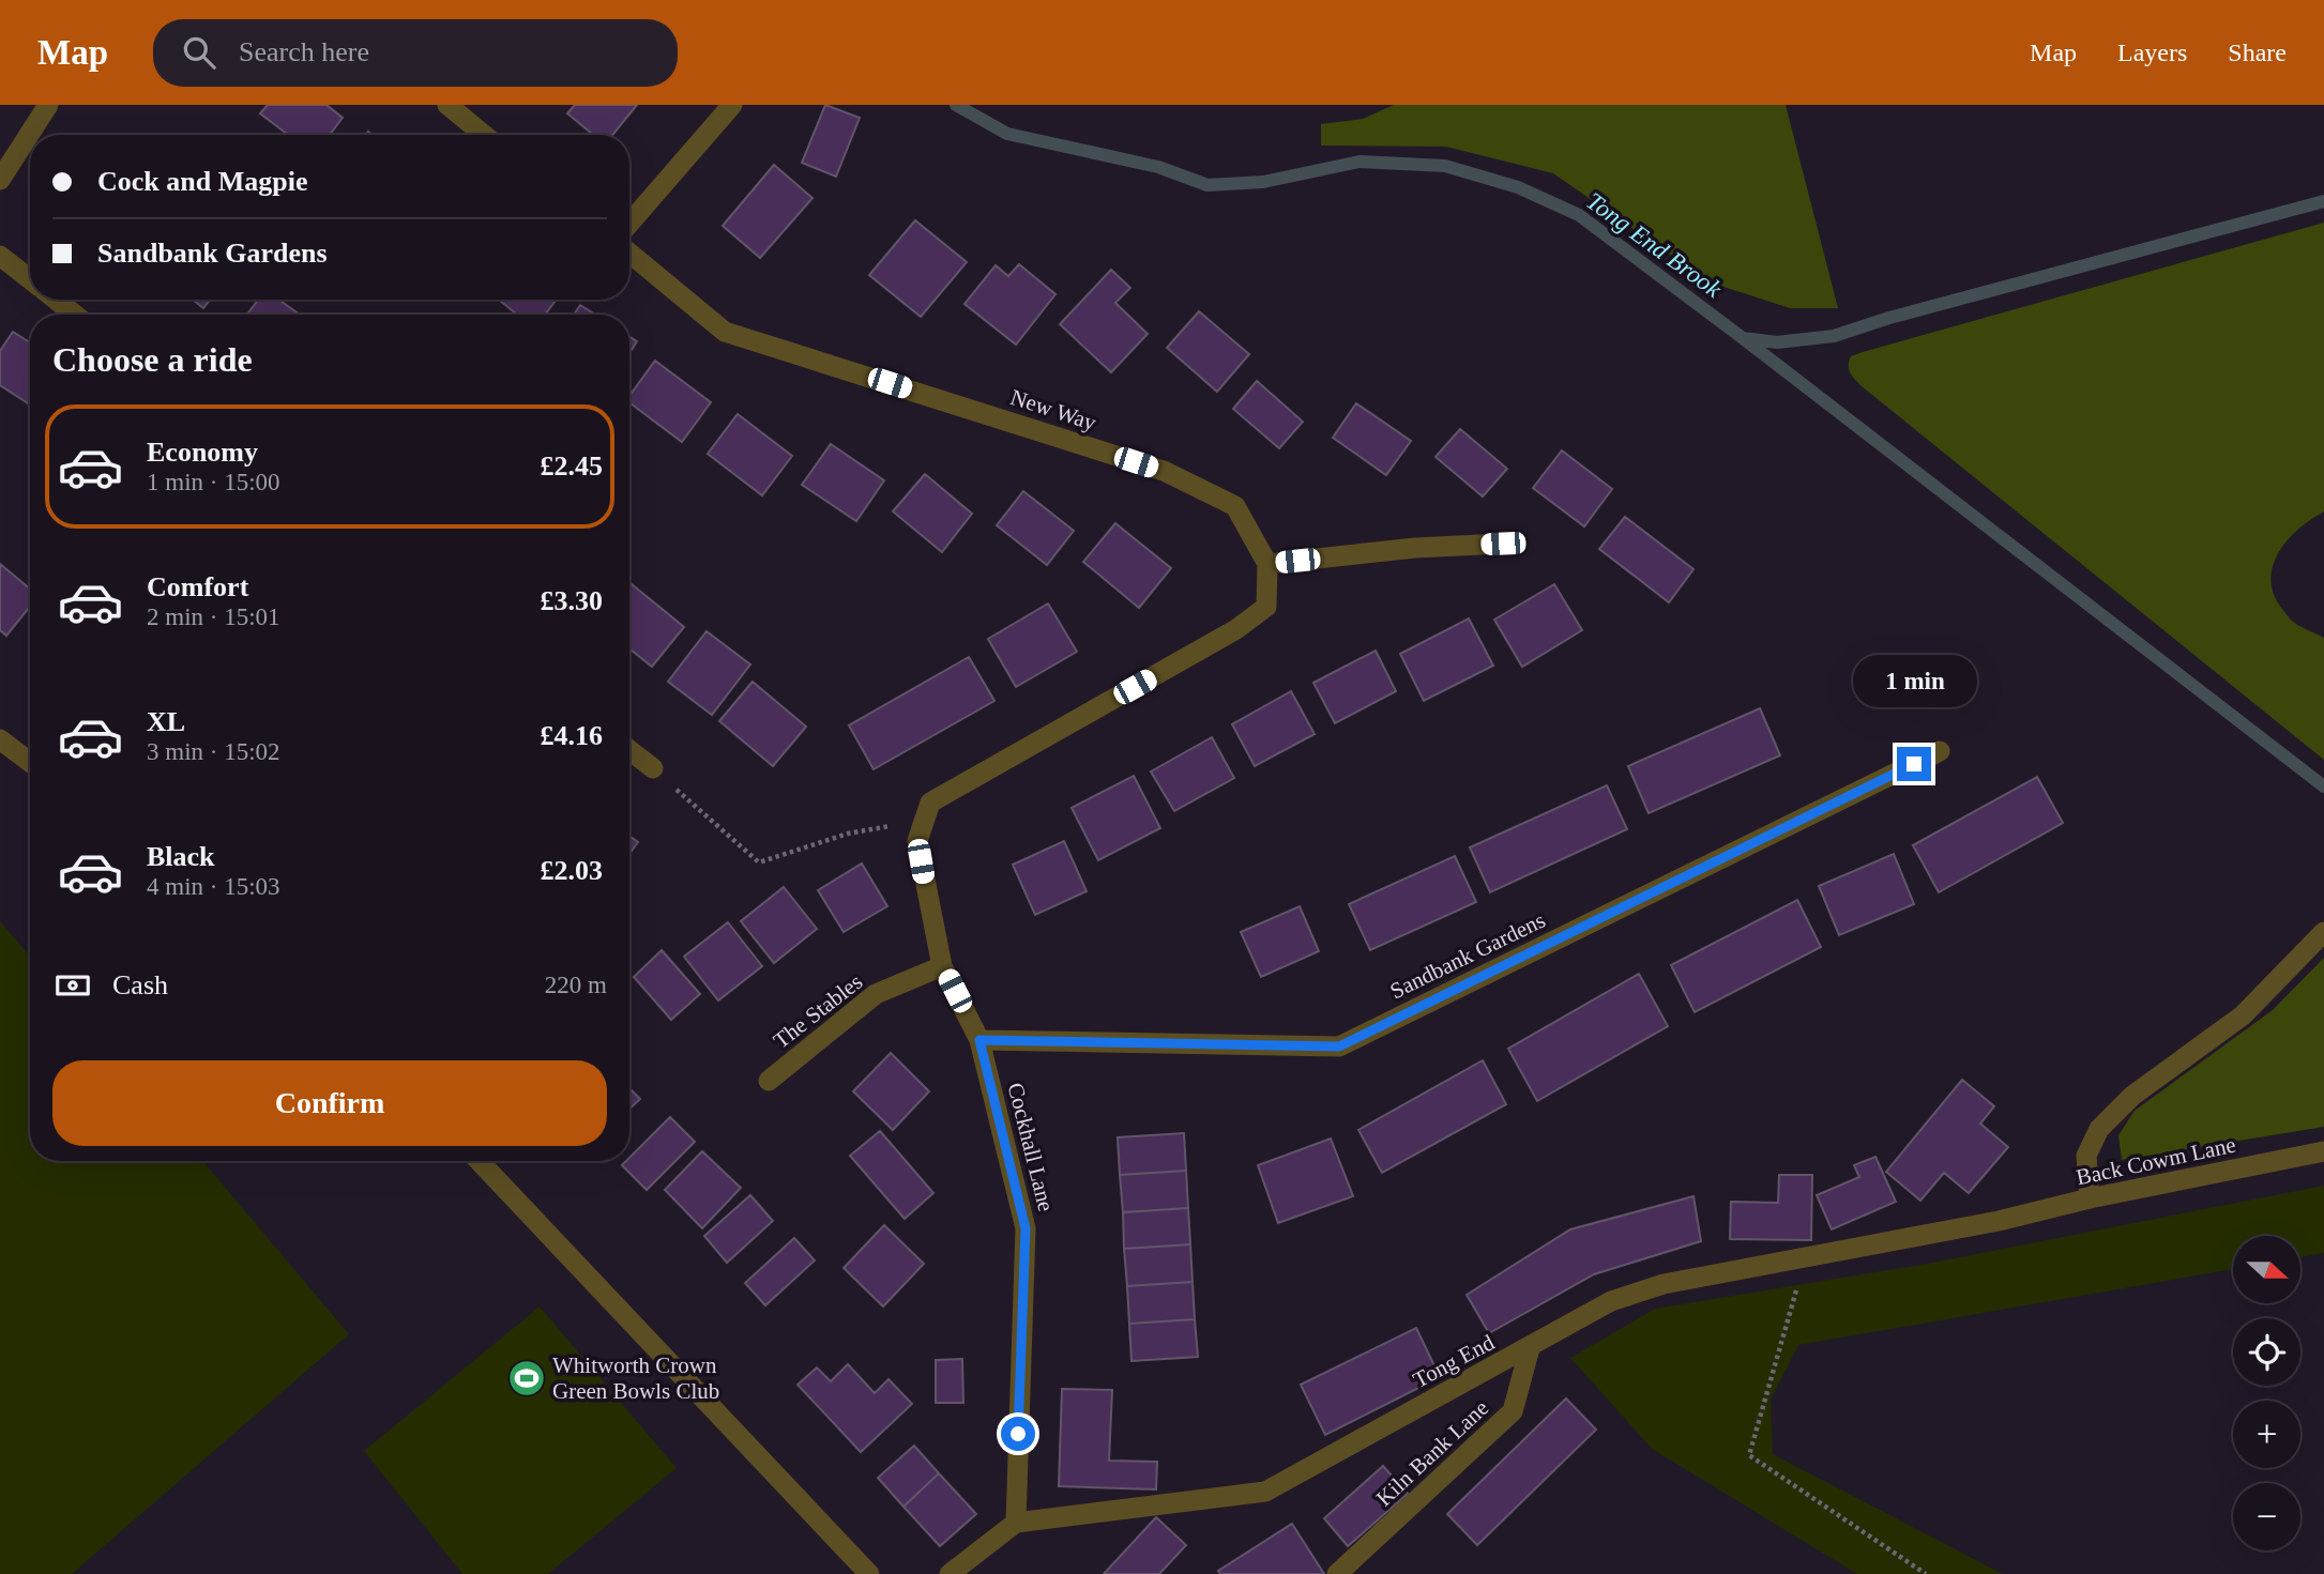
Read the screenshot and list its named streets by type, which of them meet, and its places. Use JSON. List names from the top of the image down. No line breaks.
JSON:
{"streets":{"street":["New Way","Sandbank Gardens","The Stables","Cockhall Lane","Back Cowm Lane","Tong End","Kiln Bank Lane"]},"crossings":[["Sandbank Gardens","Cockhall Lane"],["The Stables","Cockhall Lane"],["Cockhall Lane","Tong End"],["Back Cowm Lane","Tong End"],["Tong End","Kiln Bank Lane"]],"water":["Tong End Brook"],"places":{"sports":["Whitworth Crown Green Bowls Club"]},"north":"right","page":{"header":"Map","search":"Search here","nav":["Map","Layers","Share"],"banner":["Cock and Magpie","Sandbank Gardens"],"heading":"Choose a ride","list":[{"name":"Economy","note":"1 min · 15:00","value":"£2.45"},{"name":"Comfort","note":"2 min · 15:01","value":"£3.30"},{"name":"XL","note":"3 min · 15:02","value":"£4.16"},{"name":"Black","note":"4 min · 15:03","value":"£2.03"}],"bubble":"1 min","pay":["Cash","220 m"],"buttons":"Confirm","map_buttons":["+","−"]}}
